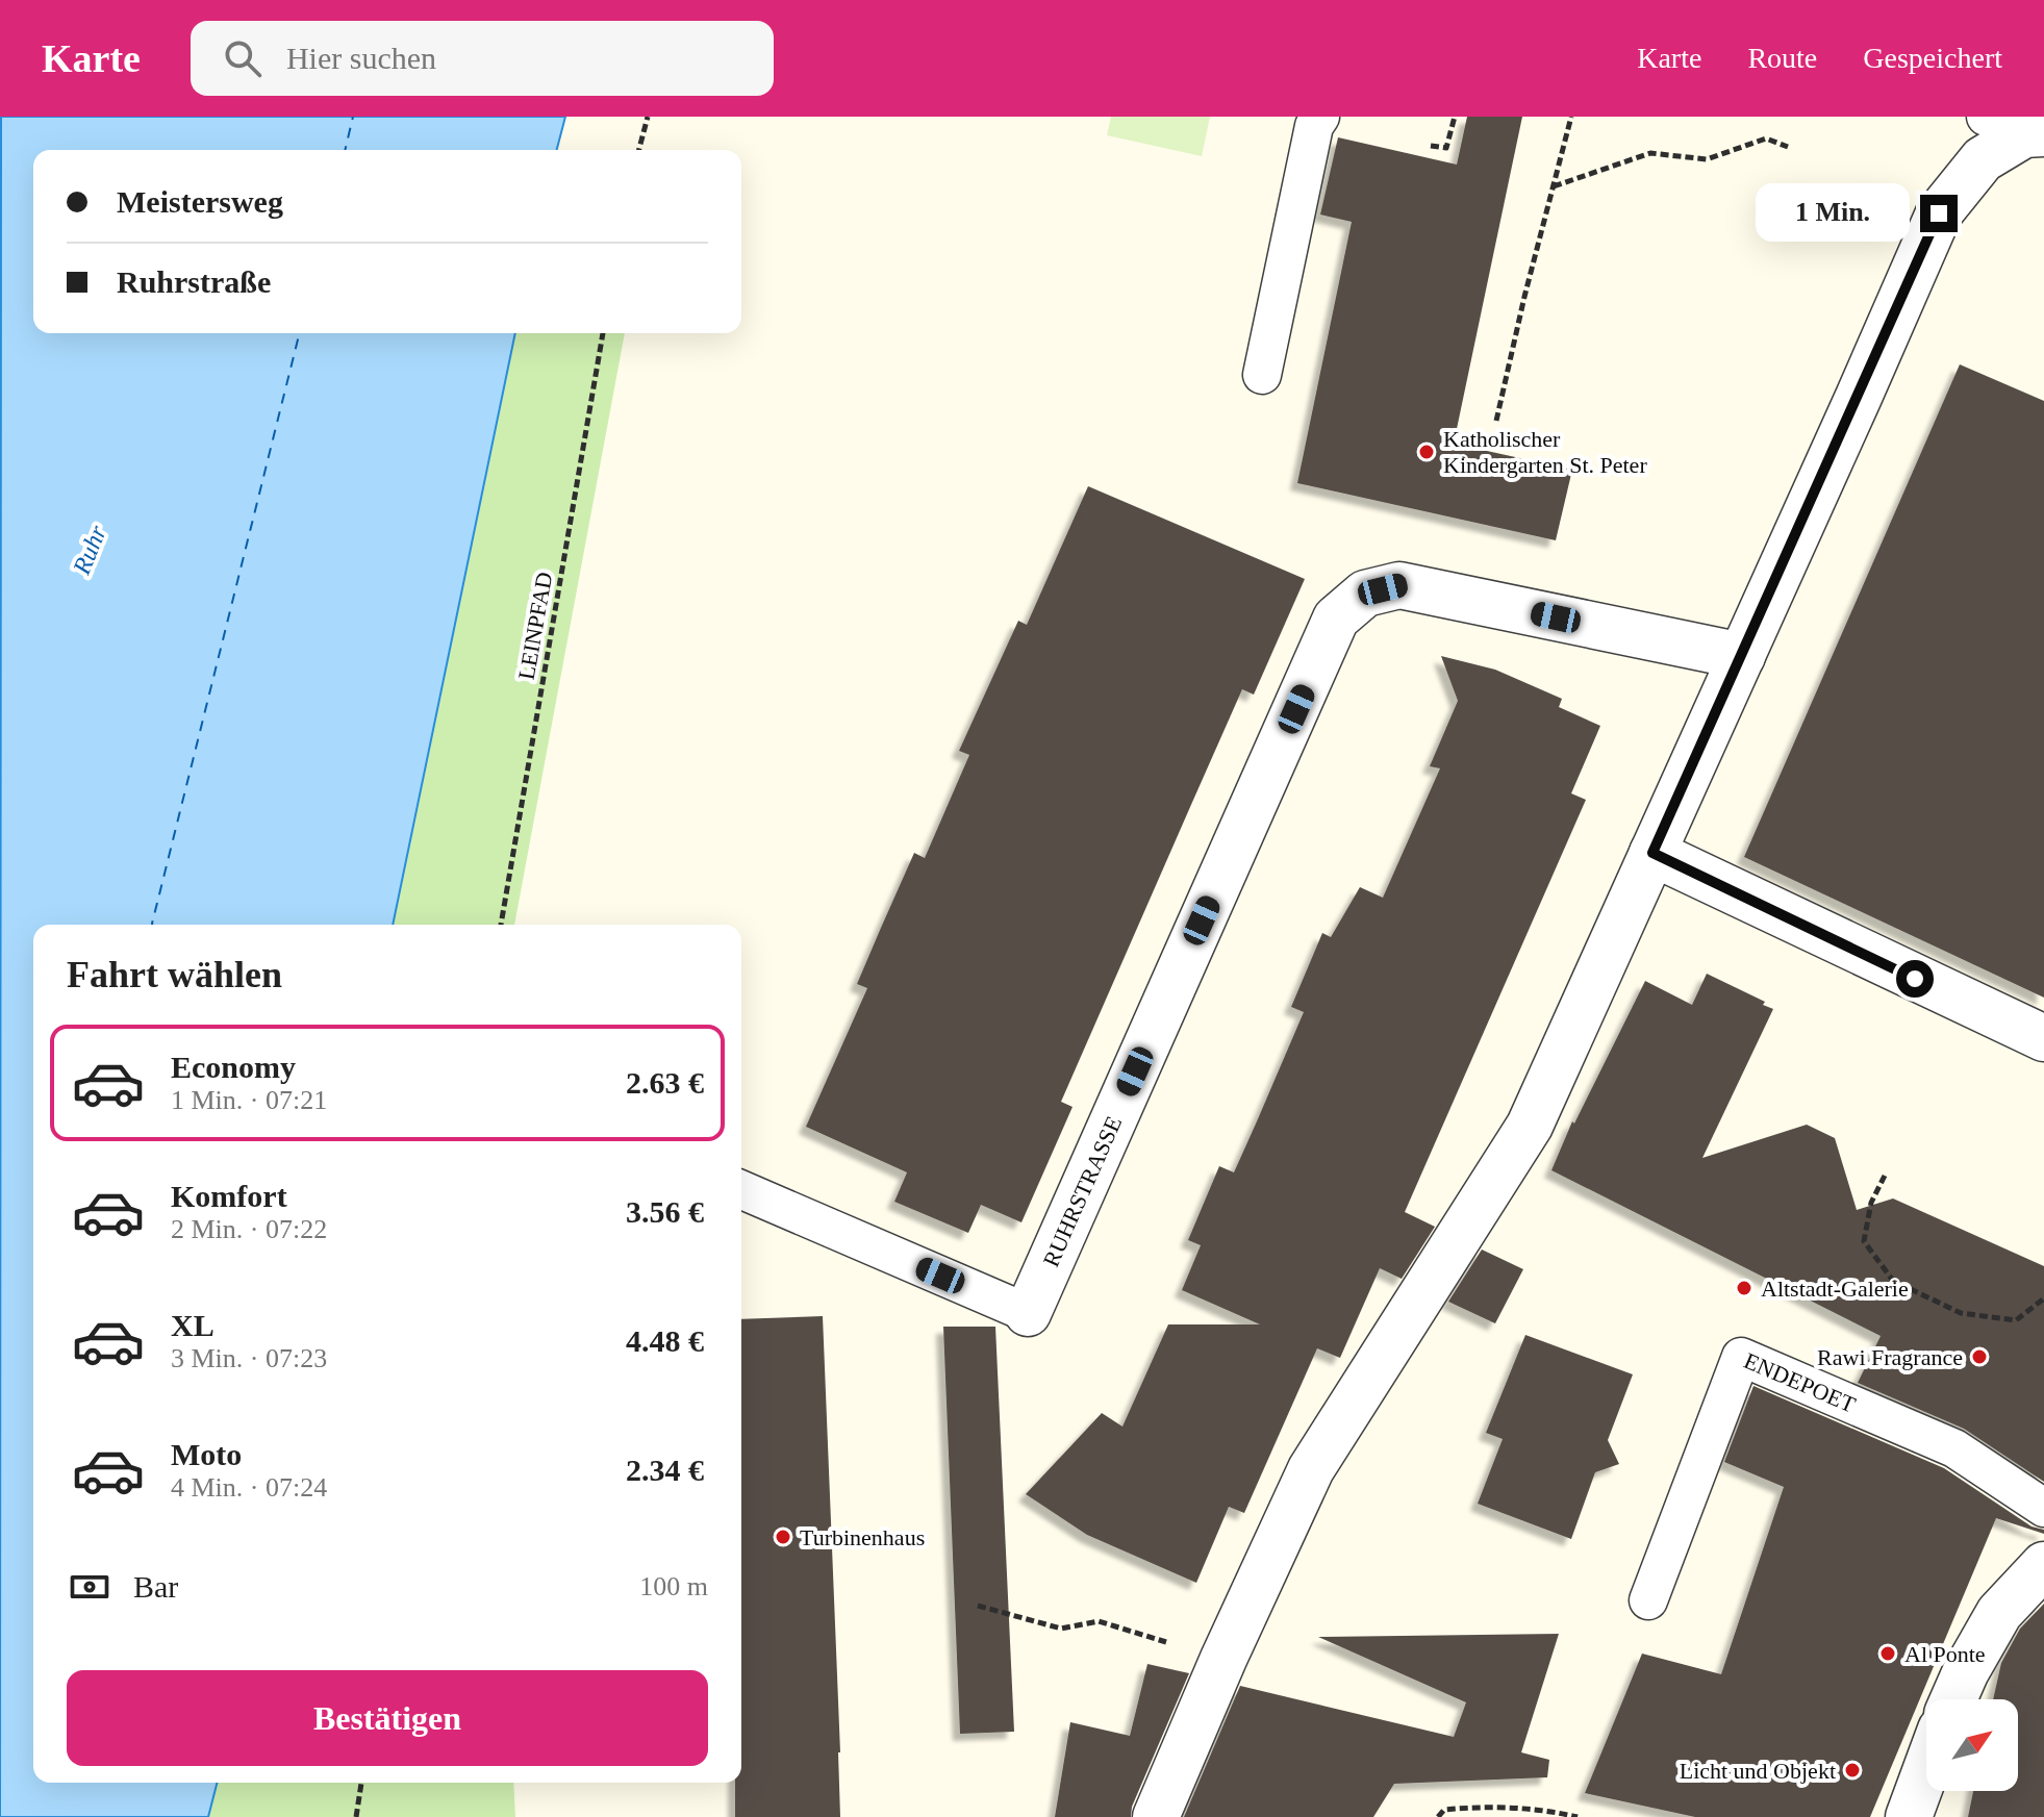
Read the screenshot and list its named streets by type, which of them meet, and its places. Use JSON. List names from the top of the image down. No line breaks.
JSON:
{"streets":{"street":["RUHRSTRASSE"],"lane":["ENDEPOET"],"path":["LEINPFAD"]},"water":["Ruhr"],"places":["Katholischer Kindergarten St. Peter","Altstadt-Galerie","Rawi Fragrance","Turbinenhaus","Al Ponte","Licht und Objekt"],"north":"top right","page":{"header":"Karte","search":"Hier suchen","nav":["Karte","Route","Gespeichert"],"banner":["Meistersweg","Ruhrstraße"],"bubble":"1 Min.","heading":"Fahrt wählen","list":[{"name":"Economy","note":"1 Min. · 07:21","value":"2.63 €"},{"name":"Komfort","note":"2 Min. · 07:22","value":"3.56 €"},{"name":"XL","note":"3 Min. · 07:23","value":"4.48 €"},{"name":"Moto","note":"4 Min. · 07:24","value":"2.34 €"}],"pay":["Bar","100 m"],"buttons":"Bestätigen"}}
